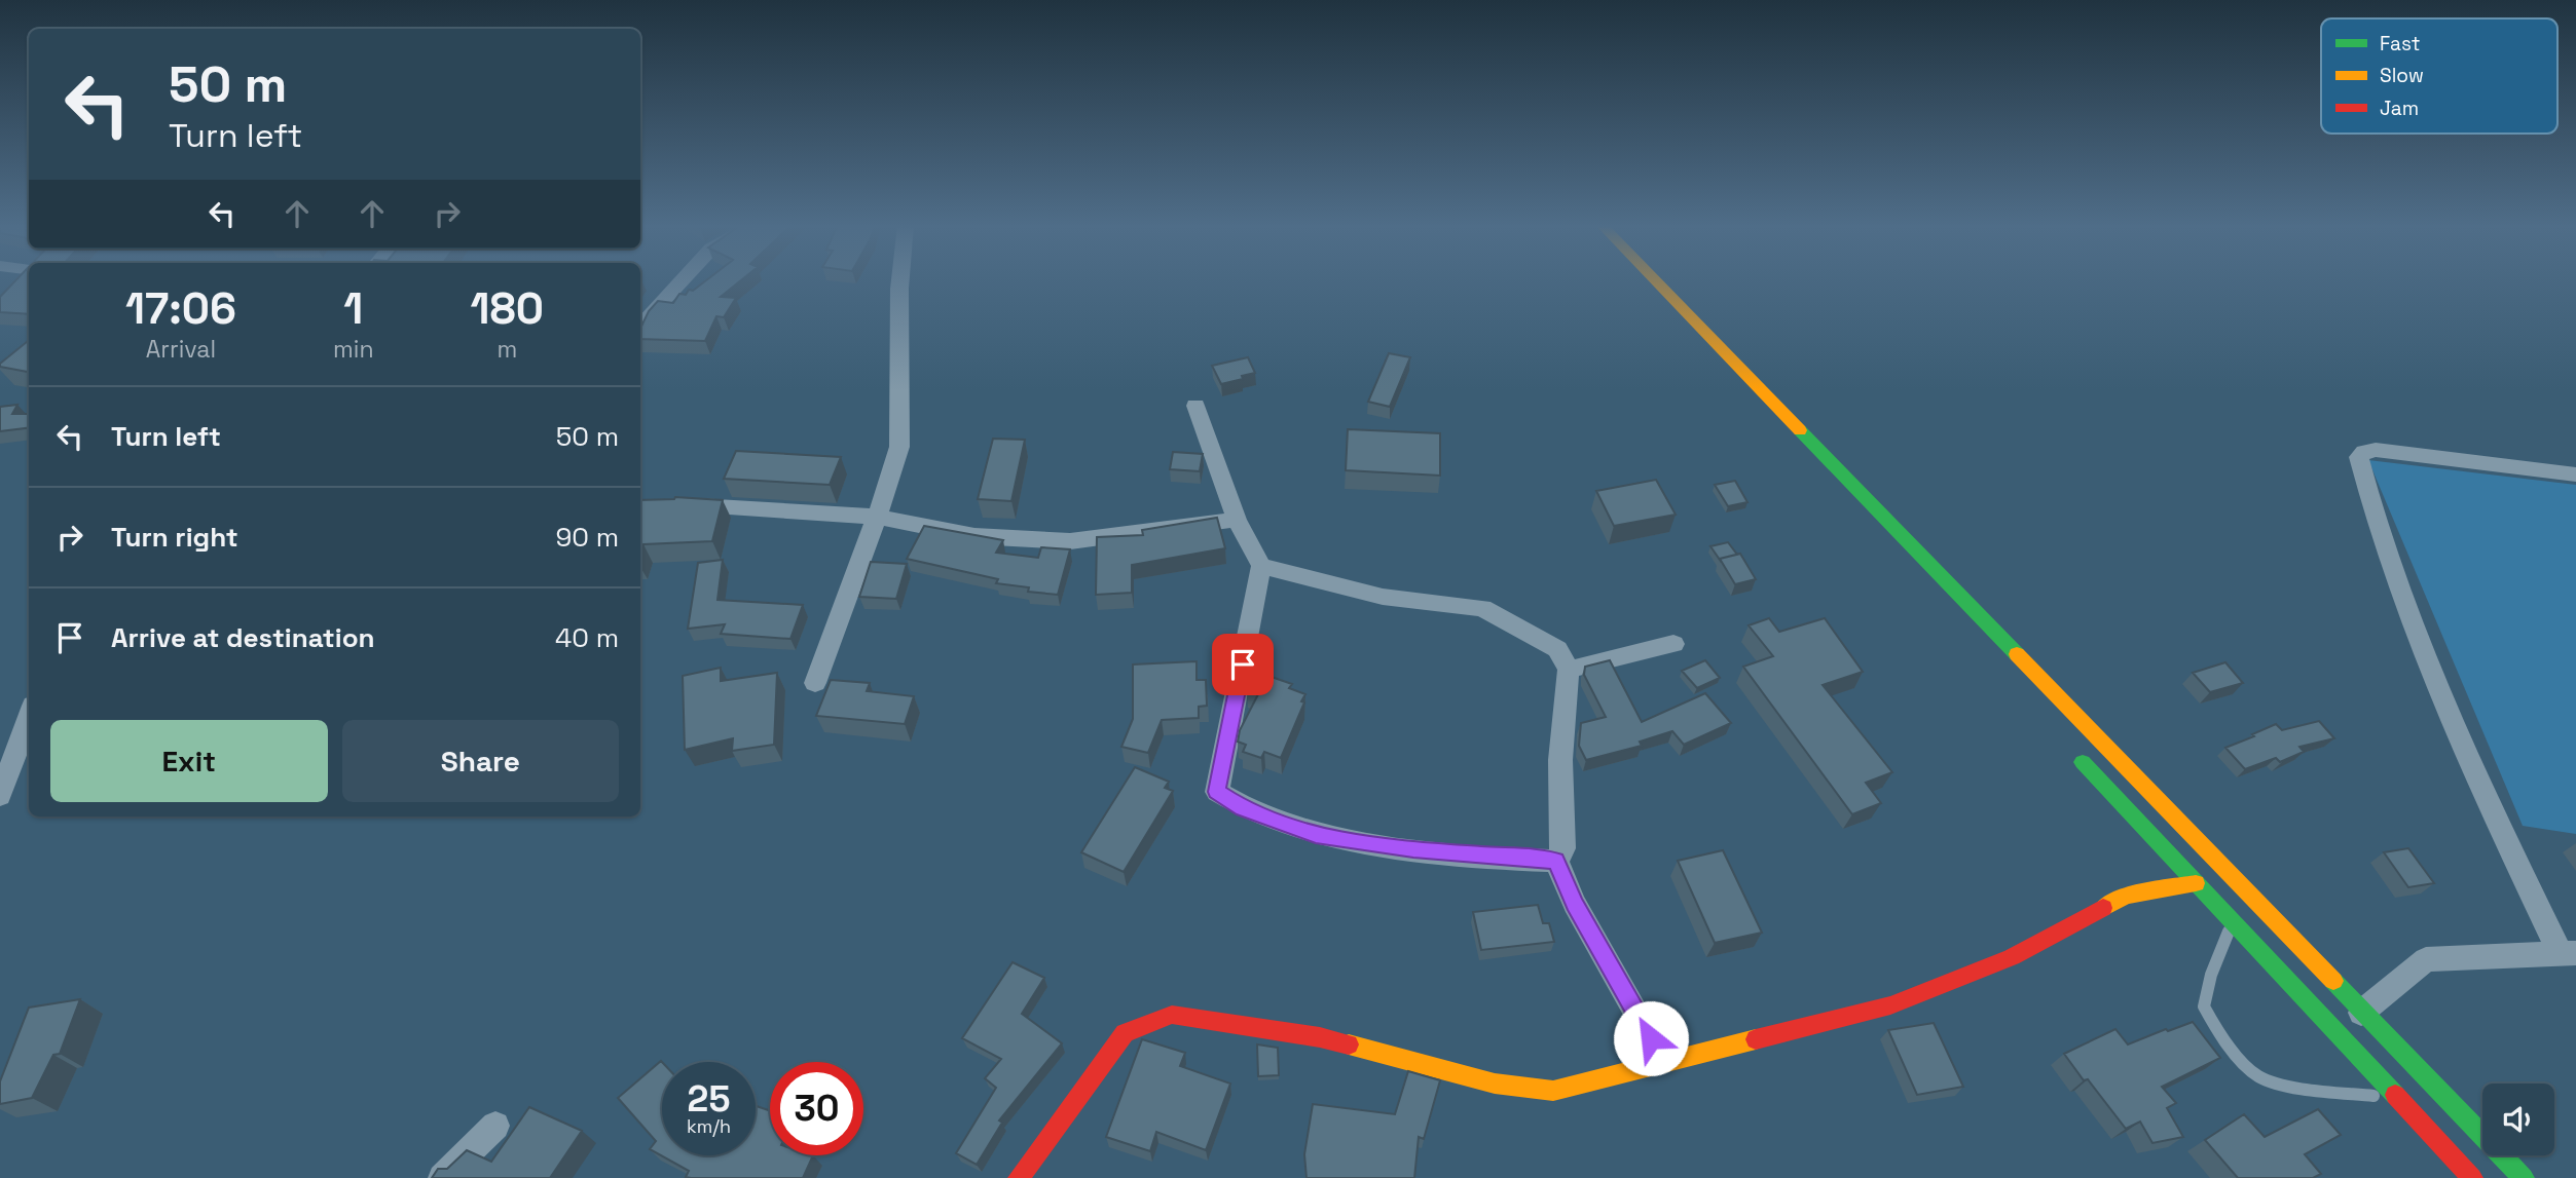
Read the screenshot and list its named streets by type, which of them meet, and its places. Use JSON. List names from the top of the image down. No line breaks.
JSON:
{"legend":["Fast","Slow","Jam"],"page":{"turn":["50 m","Turn left"],"eta":["17:06","Arrival","1","min","180","m"],"list":[{"name":"Turn left","value":"50 m"},{"name":"Turn right","value":"90 m"},{"name":"Arrive at destination","value":"40 m"}],"buttons":["Exit","Share"],"speed":"25 km/h","limit":"30"}}
